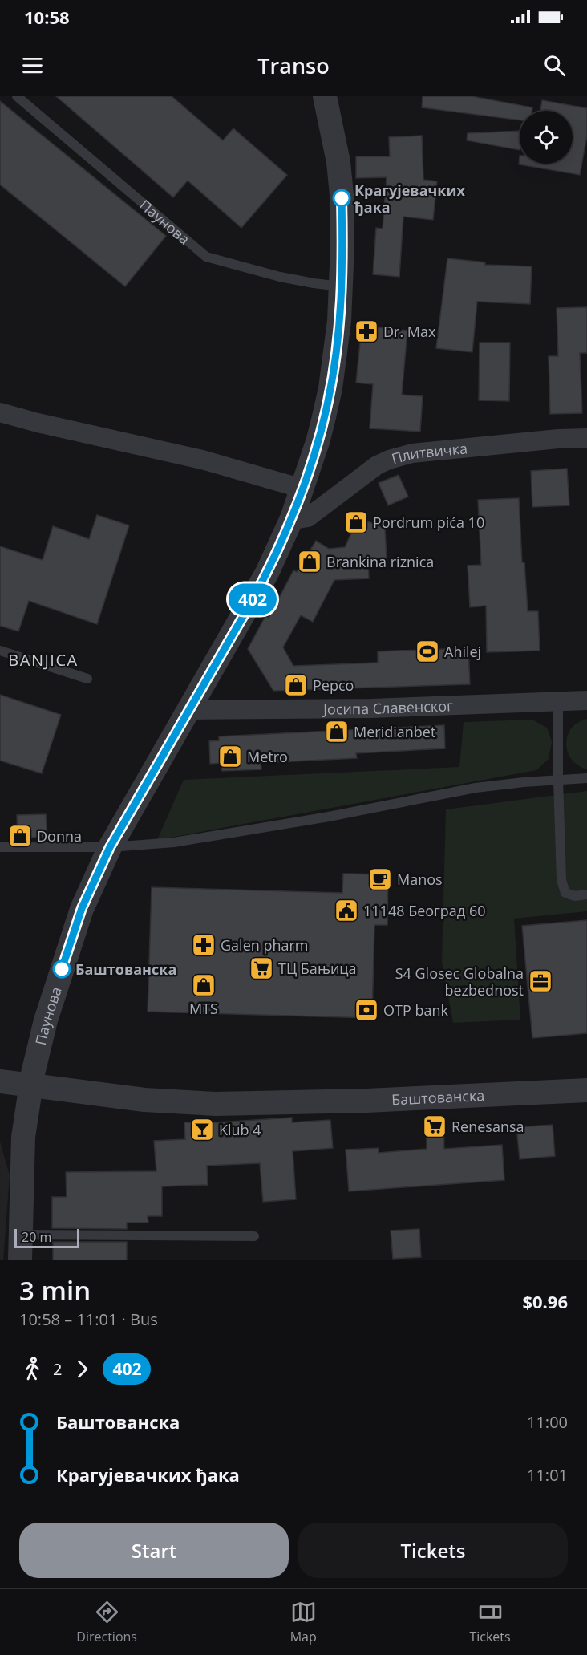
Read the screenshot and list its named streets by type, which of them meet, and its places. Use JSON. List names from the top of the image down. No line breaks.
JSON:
{"streets":{"street":["Паунова","Плитвичка","Јосипа Славенског","Баштованска"]},"crossings":[["Паунова","Плитвичка"],["Паунова","Јосипа Славенског"],["Паунова","Баштованска"]],"districts":["BANJICA"],"places":{"other":["Крагујевачких ђака","Баштованска"],"pharmacy":["Dr. Max","Galen pharm"],"shop":["Pordrum pića 10","Brankina riznica","Pepco","Meridianbet","Metro","Donna","MTS"],"sports":["Ahilej"],"cafe":["Manos"],"public building":["11148 Београд 60"],"supermarket":["ТЦ Бањица","Renesansa"],"office":["S4 Glosec Globalna bezbednost"],"bank":["OTP bank"],"bar":["Klub 4"]},"lines":["bus line 402"],"scale_bar":"20 m","page":{"status":"10:58","header":"Transo","on_map":"402","scale":"20 m","heading":["3 min","10:58 – 11:01 · Bus","$0.96"],"legs":["2","402"],"list":[{"name":"Баштованска","value":"11:00"},{"name":"Крагујевачких ђака","value":"11:01"}],"buttons":["Start","Tickets"],"tabs":["Directions","Map","Tickets"]}}
